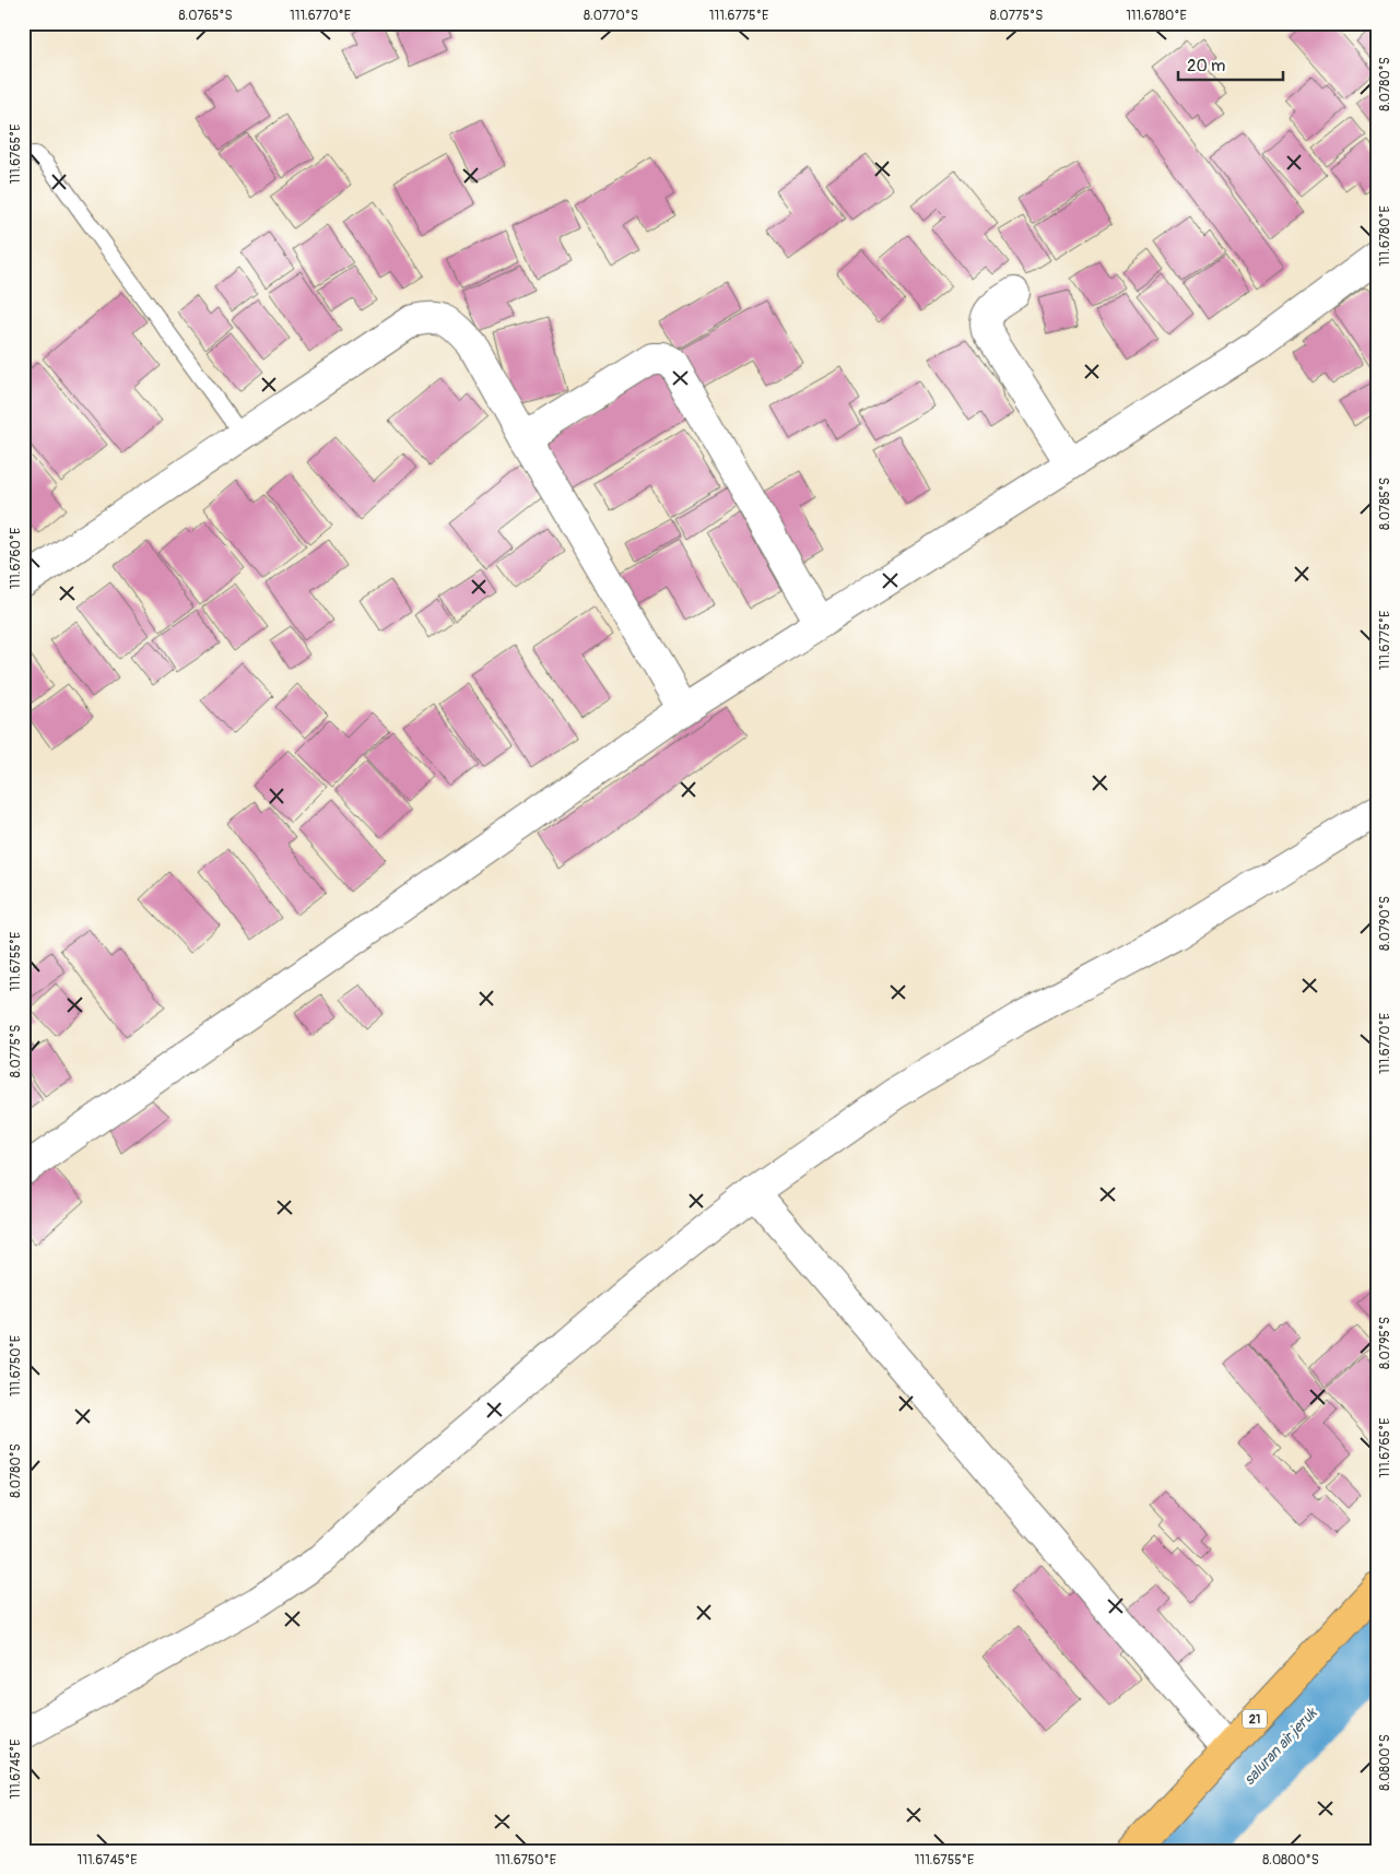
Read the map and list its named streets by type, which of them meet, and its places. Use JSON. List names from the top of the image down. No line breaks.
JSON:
{"streets":{"highway":["21"]},"water":["saluran air jeruk"],"scale_bar":"20 m","coordinates":["8.0765°S","111.6770°E","8.0770°S","111.6775°E","8.0775°S","111.6780°E","8.0780°S","111.6765°E","8.0785°S","111.6760°E","8.0790°S","111.6755°E","8.0795°S","111.6750°E","8.0800°S","111.6745°E"]}
